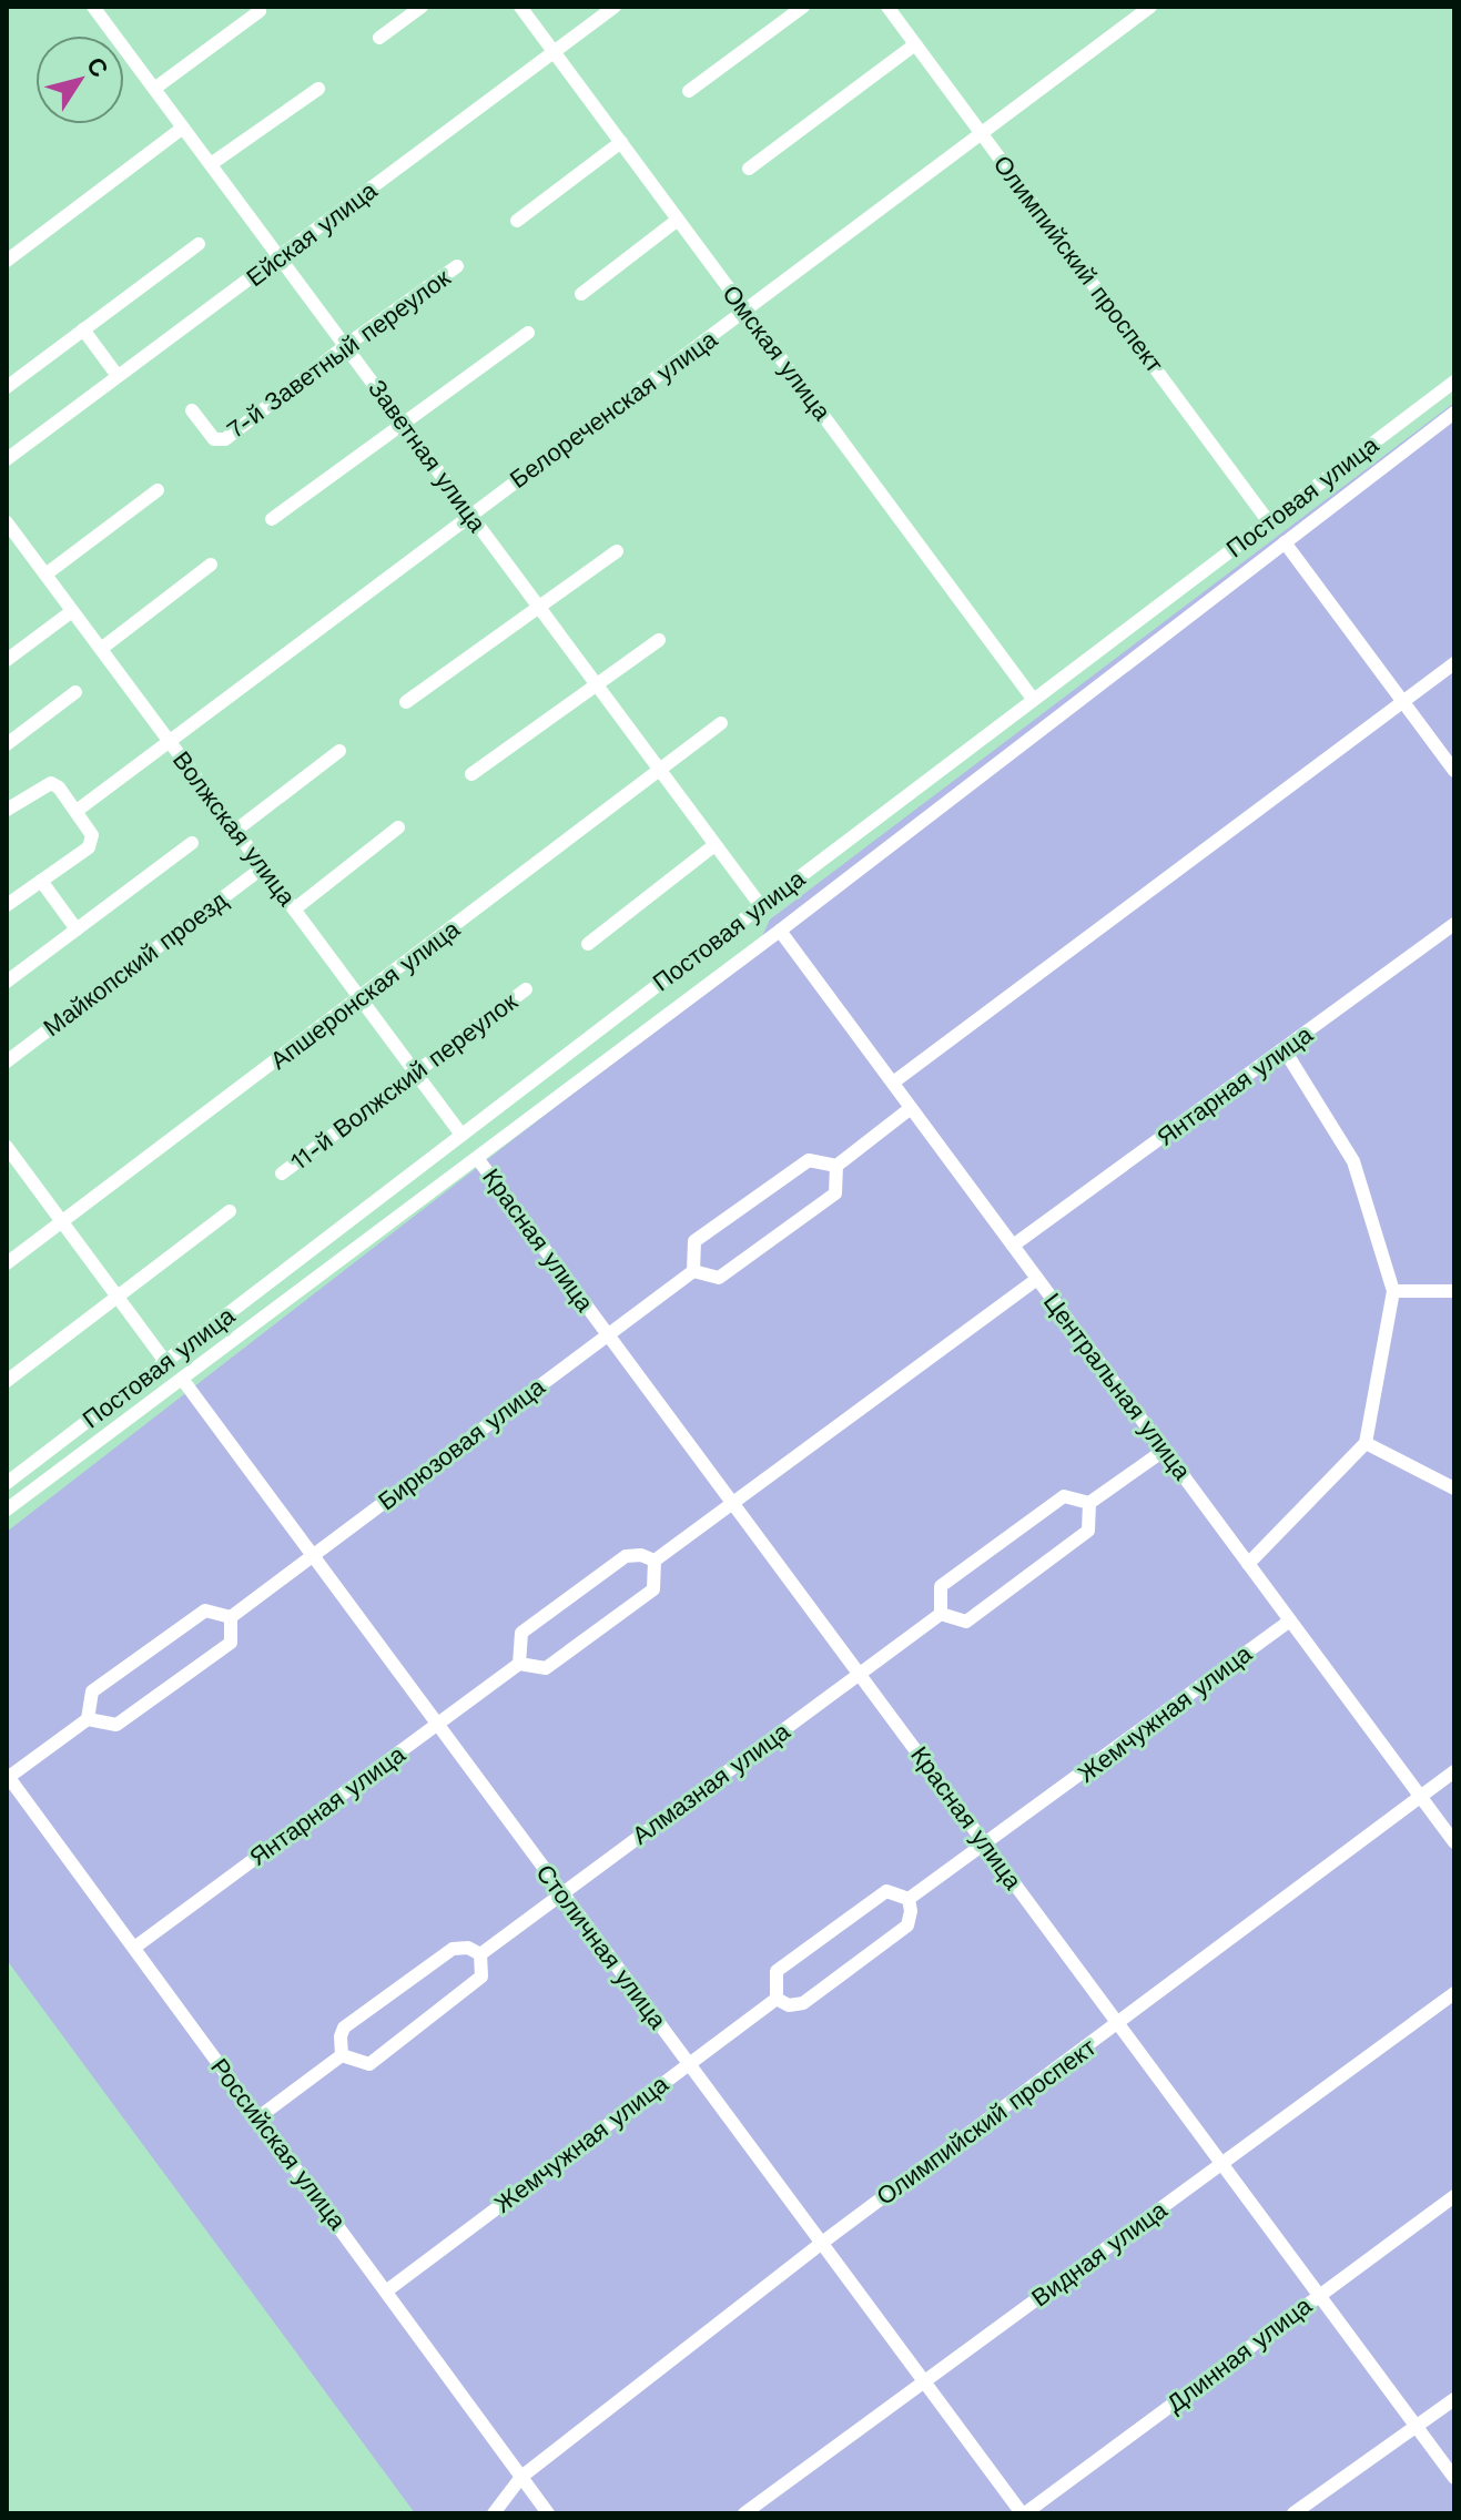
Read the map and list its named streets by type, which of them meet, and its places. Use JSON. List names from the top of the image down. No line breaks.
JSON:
{"streets":{"street":["Ейская улица","Олимпийский проспект","Омская улица","7-й Заветный переулок","Белореченская улица","Заветная улица","Постовая улица","Волжская улица","Майкопский проезд","Апшеронская улица","11-й Волжский переулок","Янтарная улица","Красная улица","Центральная улица","Бирюзовая улица","Жемчужная улица","Алмазная улица","Столичная улица","Российская улица","Видная улица","Длинная улица"]},"crossings":[["Ейская улица","Омская улица"],["Ейская улица","Заветная улица"],["Олимпийский проспект","Белореченская улица"],["Олимпийский проспект","Постовая улица"],["Олимпийский проспект","Красная улица"],["Олимпийский проспект","Центральная улица"],["Олимпийский проспект","Столичная улица"],["Олимпийский проспект","Российская улица"],["Омская улица","Белореченская улица"],["Омская улица","Постовая улица"],["7-й Заветный переулок","Заветная улица"],["Белореченская улица","Заветная улица"],["Белореченская улица","Волжская улица"],["Заветная улица","Постовая улица"],["Заветная улица","Апшеронская улица"],["Постовая улица","Волжская улица"],["Постовая улица","Красная улица"],["Постовая улица","Центральная улица"],["Постовая улица","Столичная улица"],["Волжская улица","Майкопский проезд"],["Волжская улица","Апшеронская улица"],["Волжская улица","11-й Волжский переулок"],["Янтарная улица","Центральная улица"],["Янтарная улица","Столичная улица"],["Янтарная улица","Российская улица"],["Красная улица","Бирюзовая улица"],["Красная улица","Жемчужная улица"],["Красная улица","Алмазная улица"],["Красная улица","Видная улица"],["Красная улица","Длинная улица"],["Центральная улица","Жемчужная улица"],["Бирюзовая улица","Столичная улица"],["Жемчужная улица","Столичная улица"],["Жемчужная улица","Российская улица"],["Алмазная улица","Столичная улица"],["Столичная улица","Видная улица"],["Столичная улица","Длинная улица"]],"north":"top right"}
